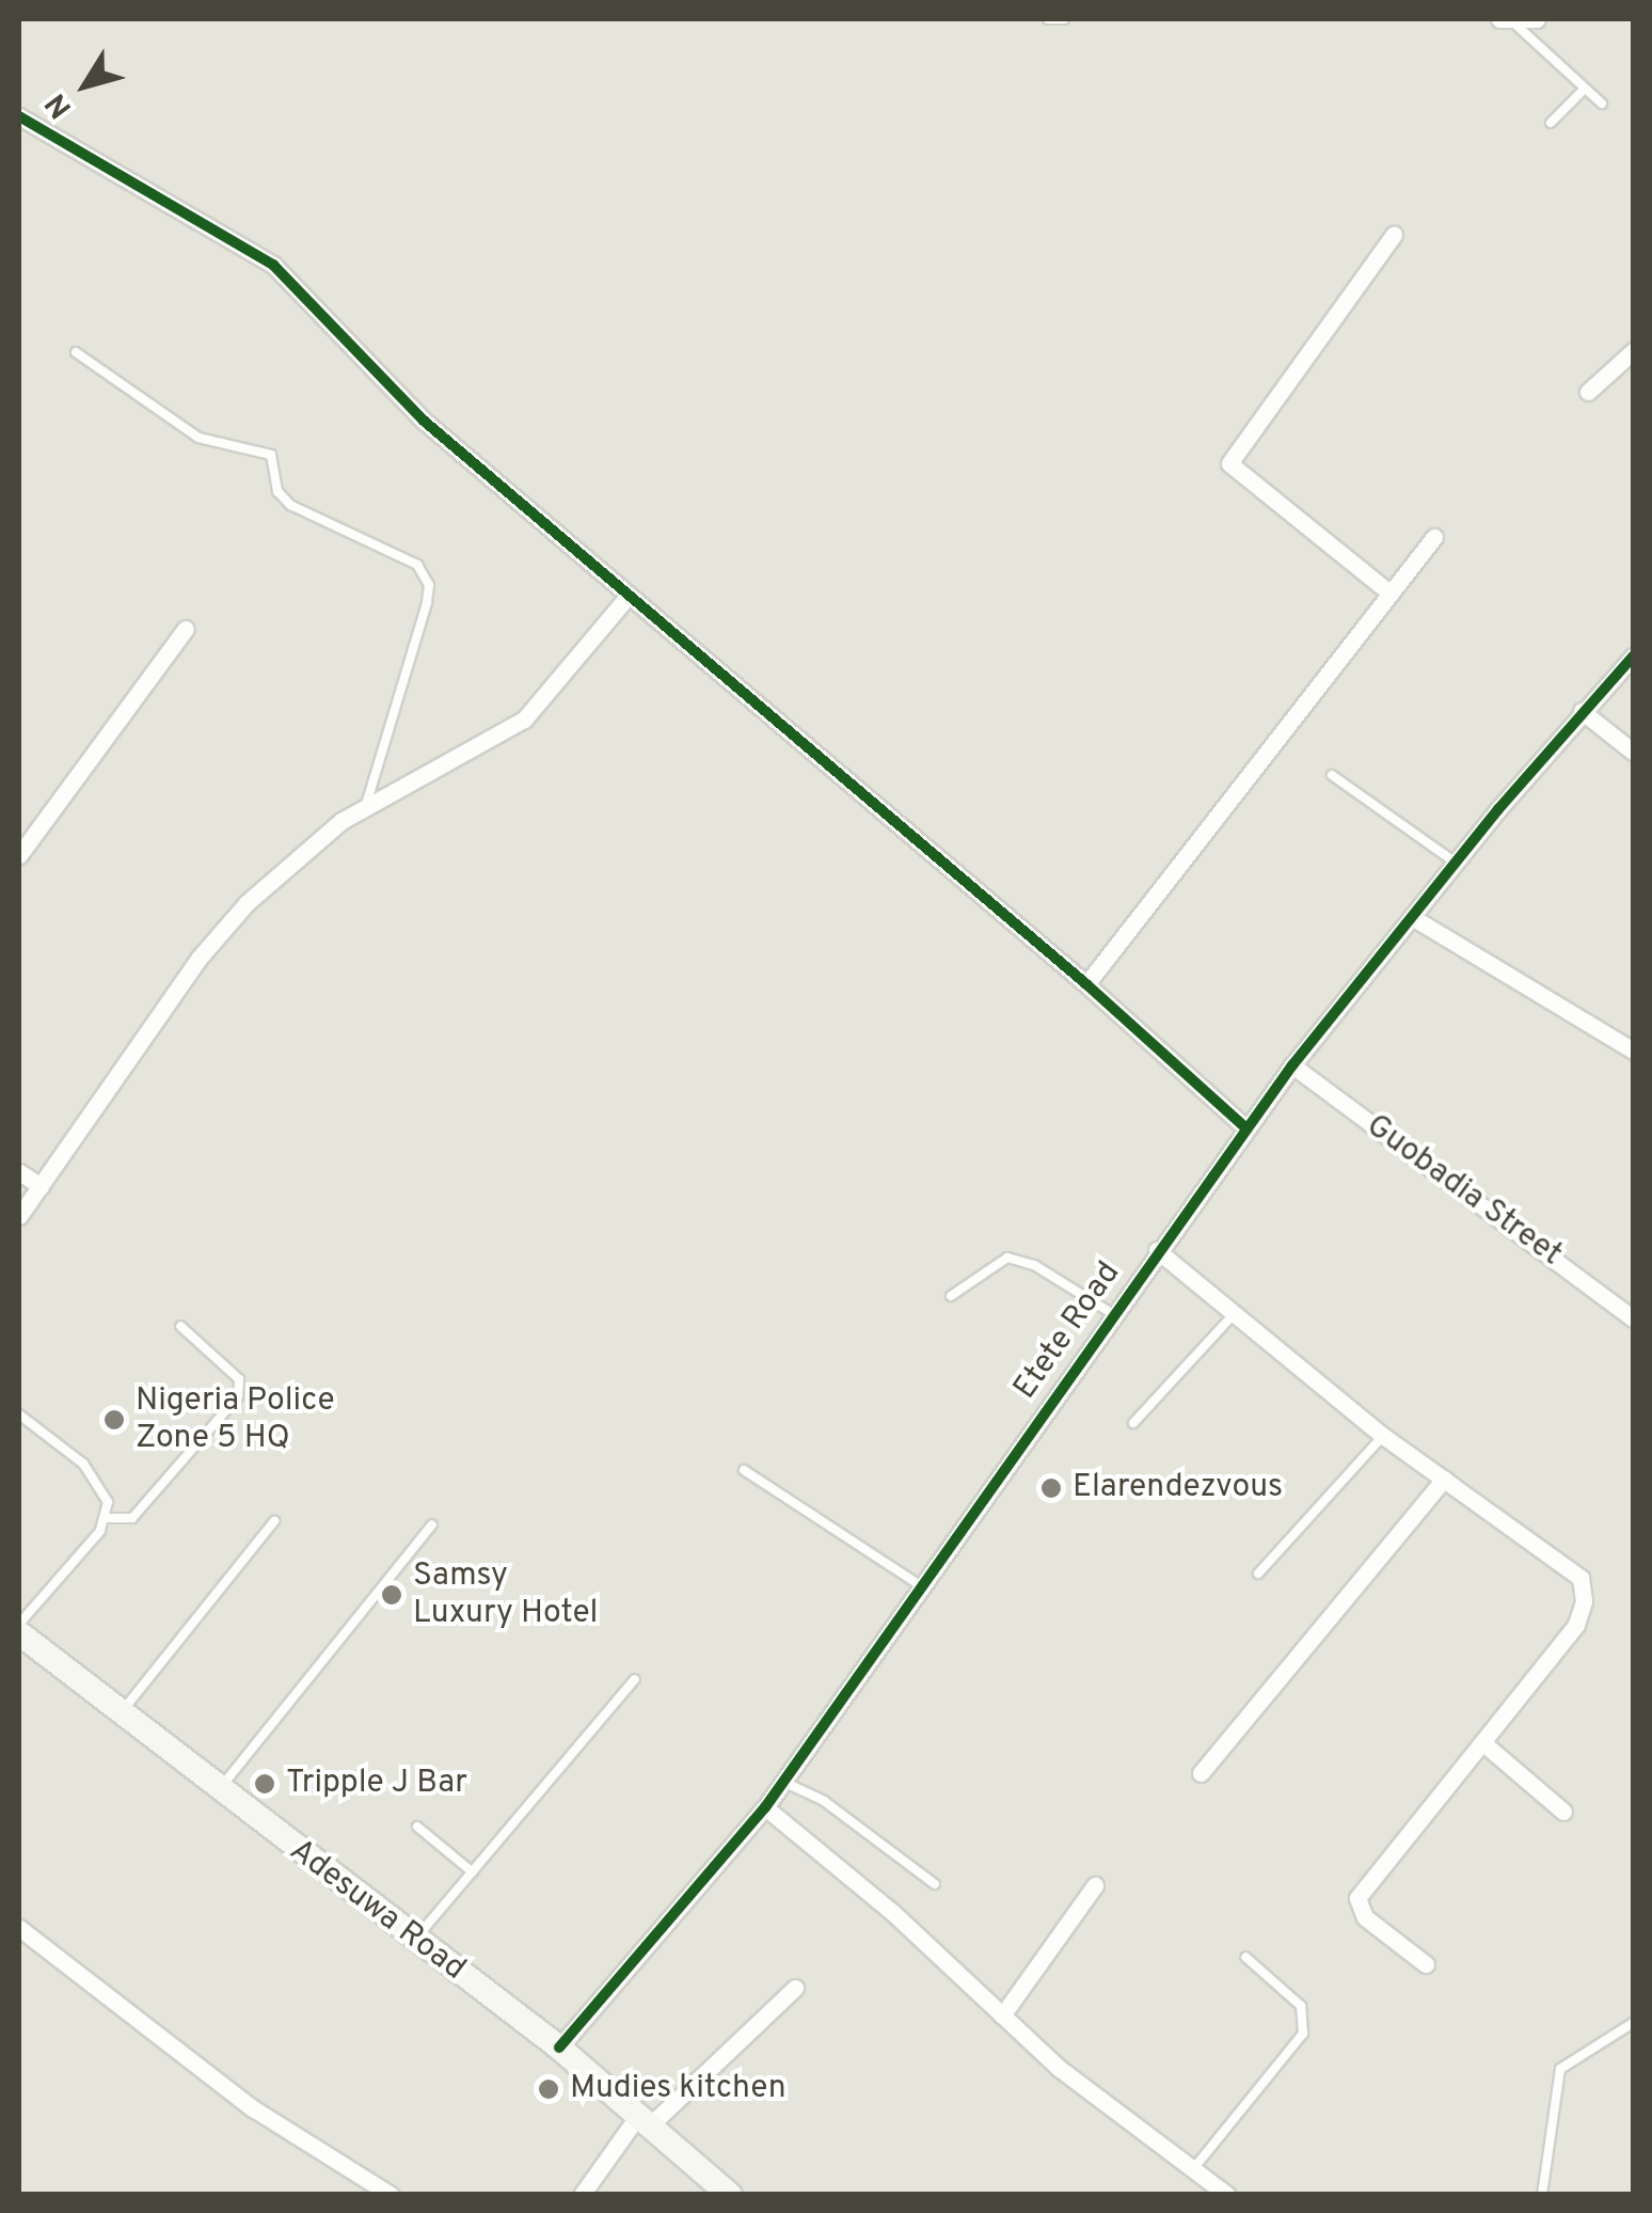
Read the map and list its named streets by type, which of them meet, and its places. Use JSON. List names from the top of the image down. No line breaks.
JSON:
{"streets":{"street":["Guobadia Street","Etete Road","Adesuwa Road"]},"crossings":[["Guobadia Street","Etete Road"],["Etete Road","Adesuwa Road"]],"places":["Nigeria Police Zone 5 HQ","Elarendezvous","Samsy Luxury Hotel","Tripple J Bar","Mudies kitchen"],"north":"bottom left"}
